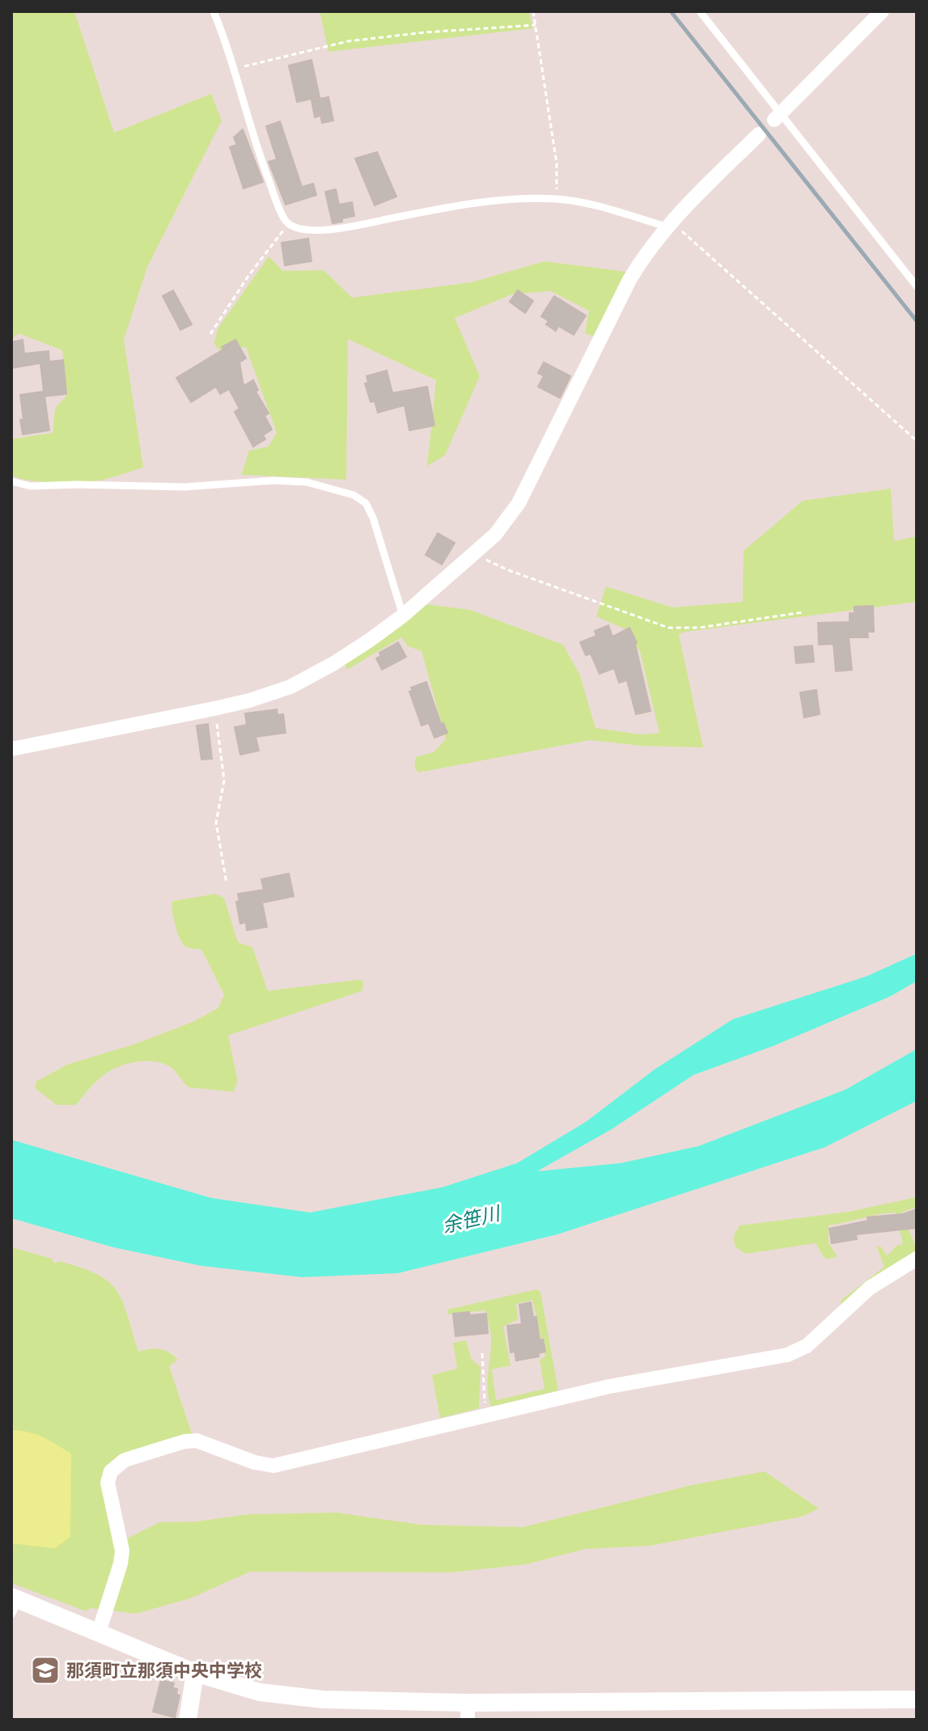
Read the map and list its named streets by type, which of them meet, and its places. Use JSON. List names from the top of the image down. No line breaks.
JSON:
{"water":["余笹川"],"places":{"school or university":["那須町立那須中央中学校"]}}
